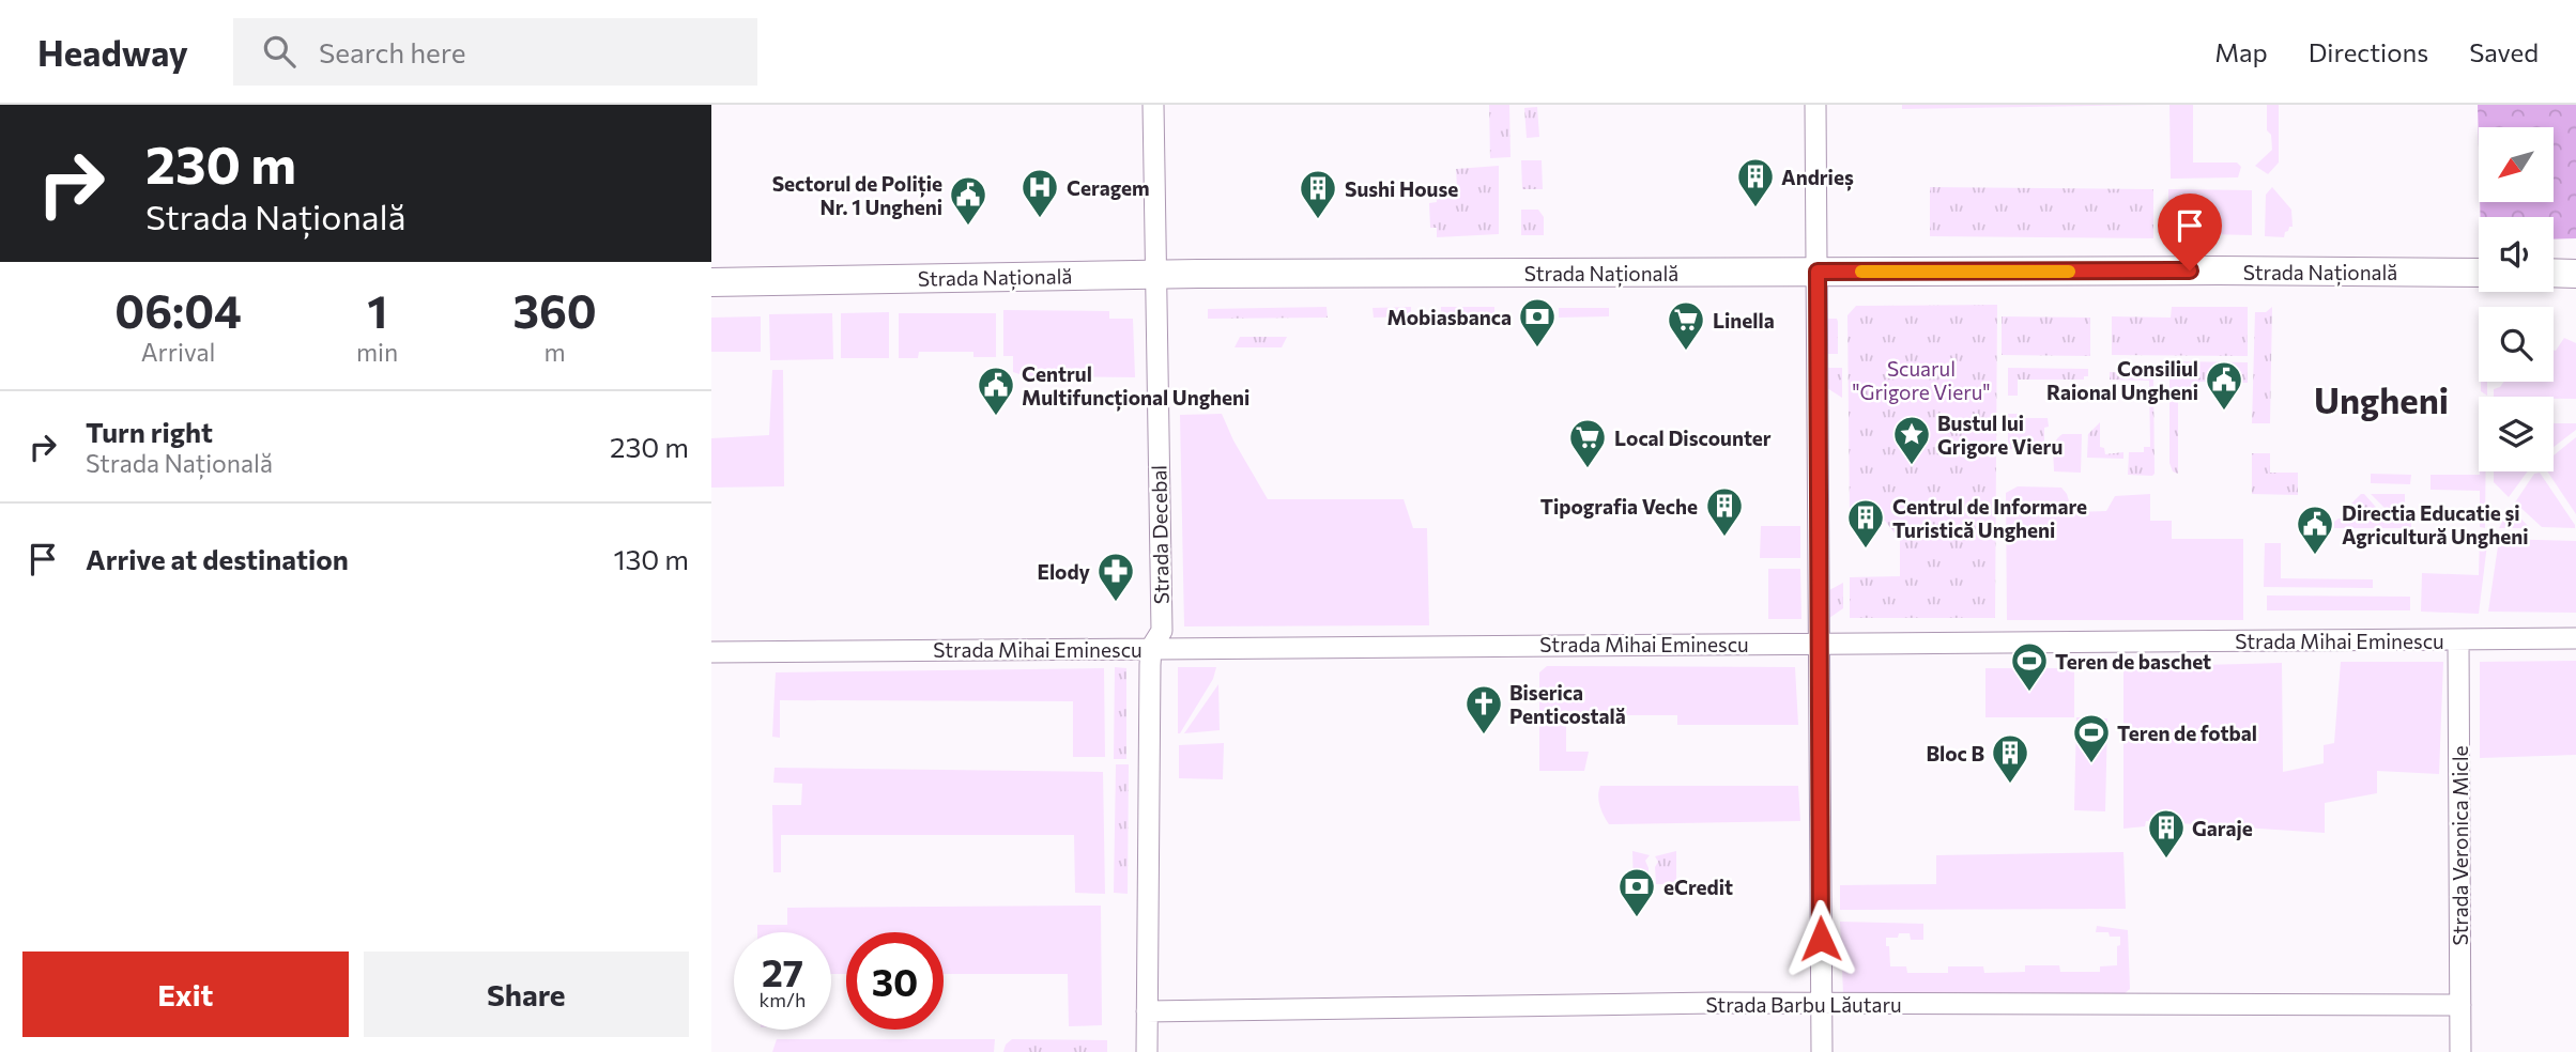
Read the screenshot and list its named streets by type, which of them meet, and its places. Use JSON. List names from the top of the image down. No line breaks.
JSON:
{"streets":{"street":["Strada Națională","Strada Decebal","Strada Mihai Eminescu","Strada Veronica Micle","Strada Barbu Lăutaru"]},"crossings":[["Strada Națională","Strada Decebal"],["Strada Decebal","Strada Mihai Eminescu"],["Strada Decebal","Strada Barbu Lăutaru"],["Strada Mihai Eminescu","Strada Veronica Micle"],["Strada Veronica Micle","Strada Barbu Lăutaru"]],"districts":["Ungheni"],"parks":["Scuarul \"Grigore Vieru\""],"places":{"building":["Andrieș","Sushi House","Tipografia Veche","Centrul de Informare Turistică Ungheni","Bloc B","Garaje"],"hospital":["Ceragem"],"public building":["Sectorul de Poliție Nr. 1 Ungheni","Consiliul Raional Ungheni","Centrul Multifuncțional Ungheni","Directia Educatie și Agricultură Ungheni"],"bank":["Mobiasbanca","eCredit"],"supermarket":["Linella","Local Discounter"],"place":["Bustul lui Grigore Vieru"],"pharmacy":["Elody"],"sports":["Teren de baschet","Teren de fotbal"],"church":["Biserica Penticostală"]},"north":"bottom left","page":{"header":"Headway","search":"Search here","nav":["Map","Directions","Saved"],"turn":["230 m","Strada Națională"],"eta":["06:04","Arrival","1","min","360","m"],"list":[{"name":"Turn right","note":"Strada Națională","value":"230 m"},{"name":"Arrive at destination","value":"130 m"}],"speed":"27 km/h","limit":"30","buttons":["Exit","Share"]}}
